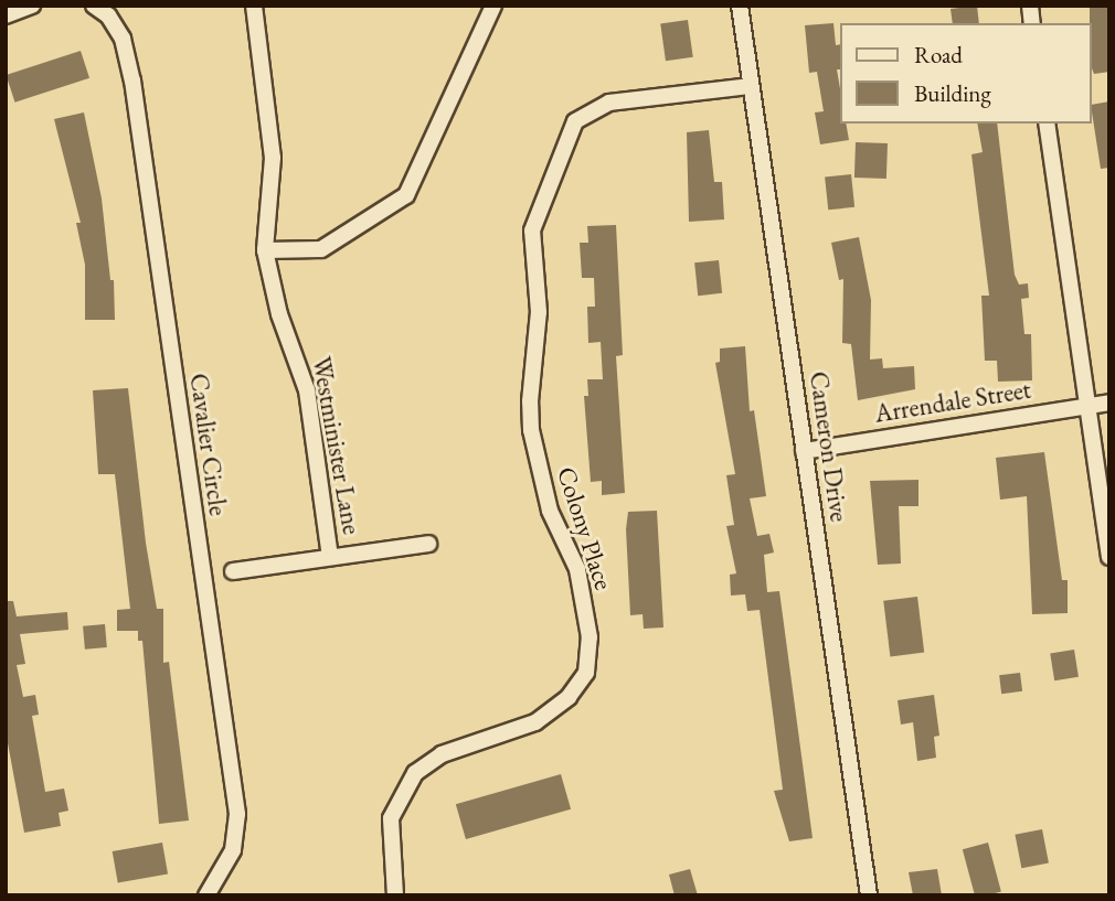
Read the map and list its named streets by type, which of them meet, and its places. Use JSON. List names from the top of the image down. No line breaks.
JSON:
{"streets":{"street":["Arrendale Street","Cavalier Circle","Westminister Lane","Cameron Drive","Colony Place"]},"crossings":[["Arrendale Street","Cameron Drive"],["Cameron Drive","Colony Place"]],"legend":["Road","Building"]}
